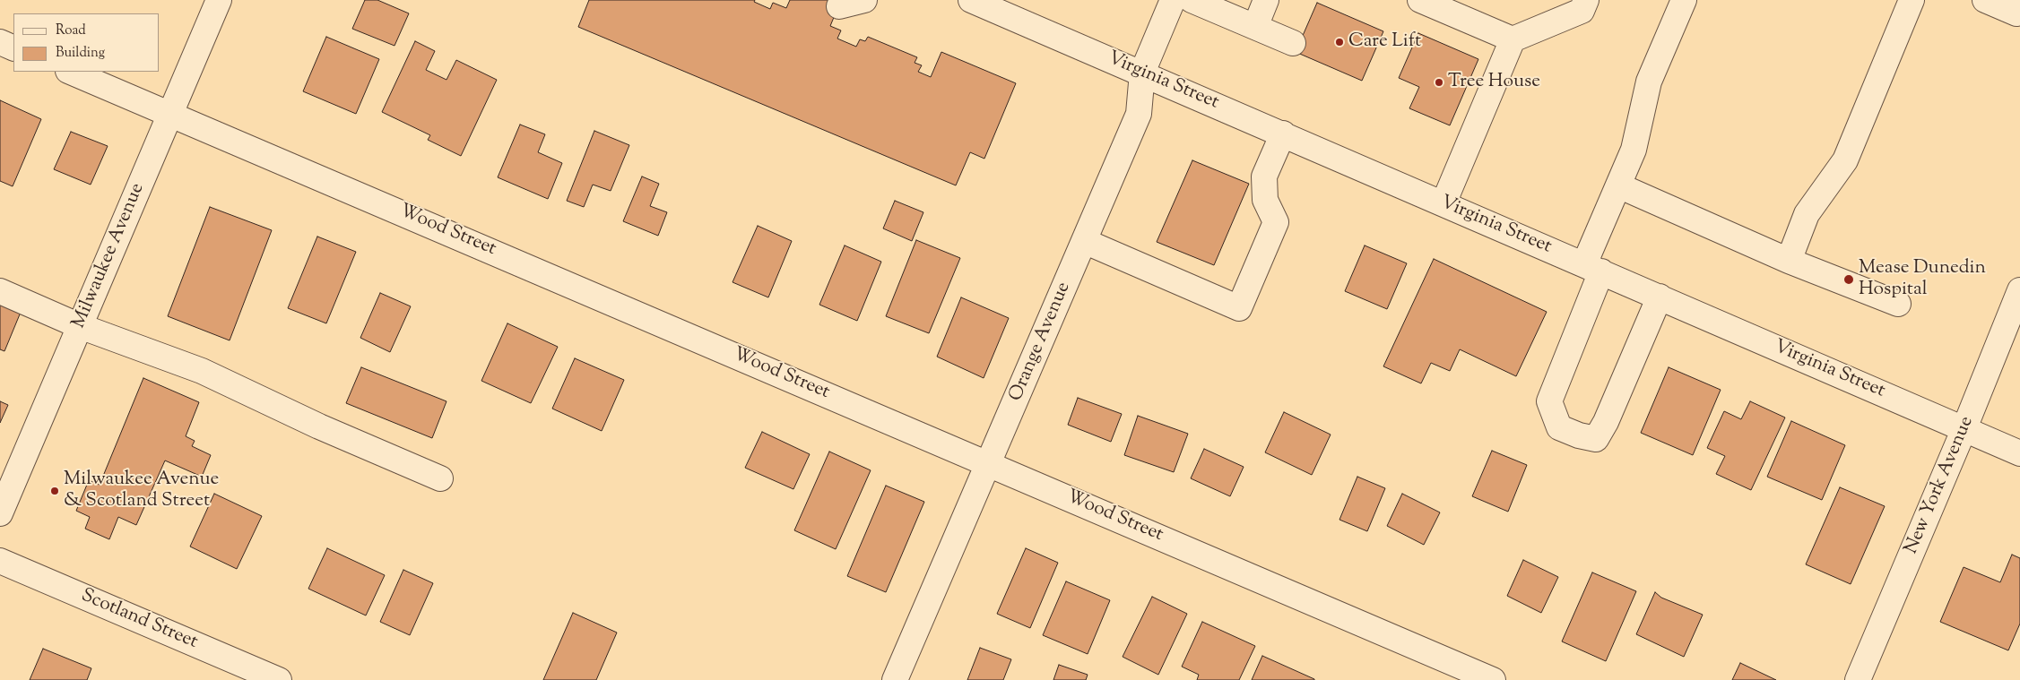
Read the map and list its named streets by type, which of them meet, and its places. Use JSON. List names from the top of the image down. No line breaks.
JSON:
{"streets":{"street":["Virginia Street","Wood Street","Milwaukee Avenue","Orange Avenue","New York Avenue","Scotland Street"]},"crossings":[["Virginia Street","Orange Avenue"],["Virginia Street","New York Avenue"],["Wood Street","Milwaukee Avenue"],["Wood Street","Orange Avenue"]],"places":["Care Lift","Tree House","Mease Dunedin Hospital","Milwaukee Avenue & Scotland Street"],"legend":["Road","Building"]}
